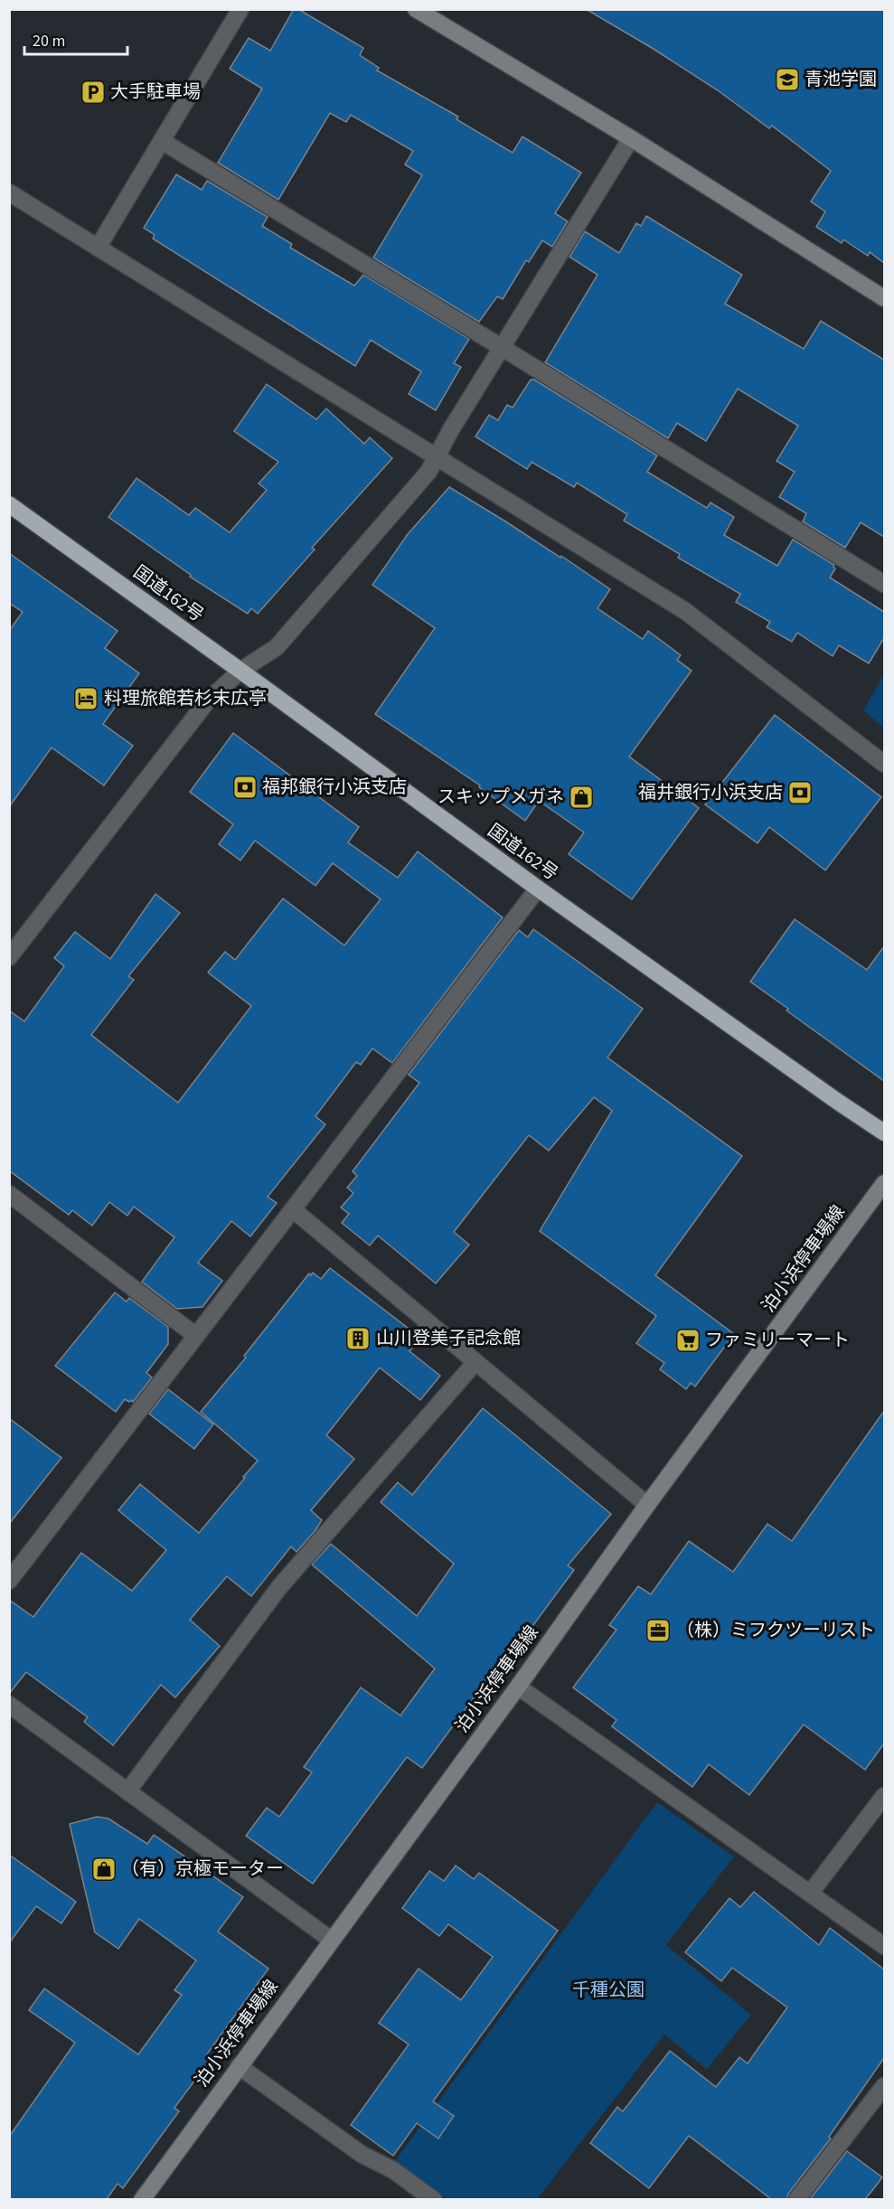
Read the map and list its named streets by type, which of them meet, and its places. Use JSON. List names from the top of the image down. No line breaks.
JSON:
{"streets":{"highway":["国道162号"],"main road":["泊小浜停車場線"]},"parks":["千種公園"],"places":{"school or university":["青池学園"],"parking":["大手駐車場"],"hotel":["料理旅館若杉末広亭"],"bank":["福邦銀行小浜支店","福井銀行小浜支店"],"shop":["スキップメガネ","（有）京極モーター"],"building":["山川登美子記念館"],"supermarket":["ファミリーマート"],"office":["（株）ミフクツーリスト"]},"scale_bar":"20 m"}
